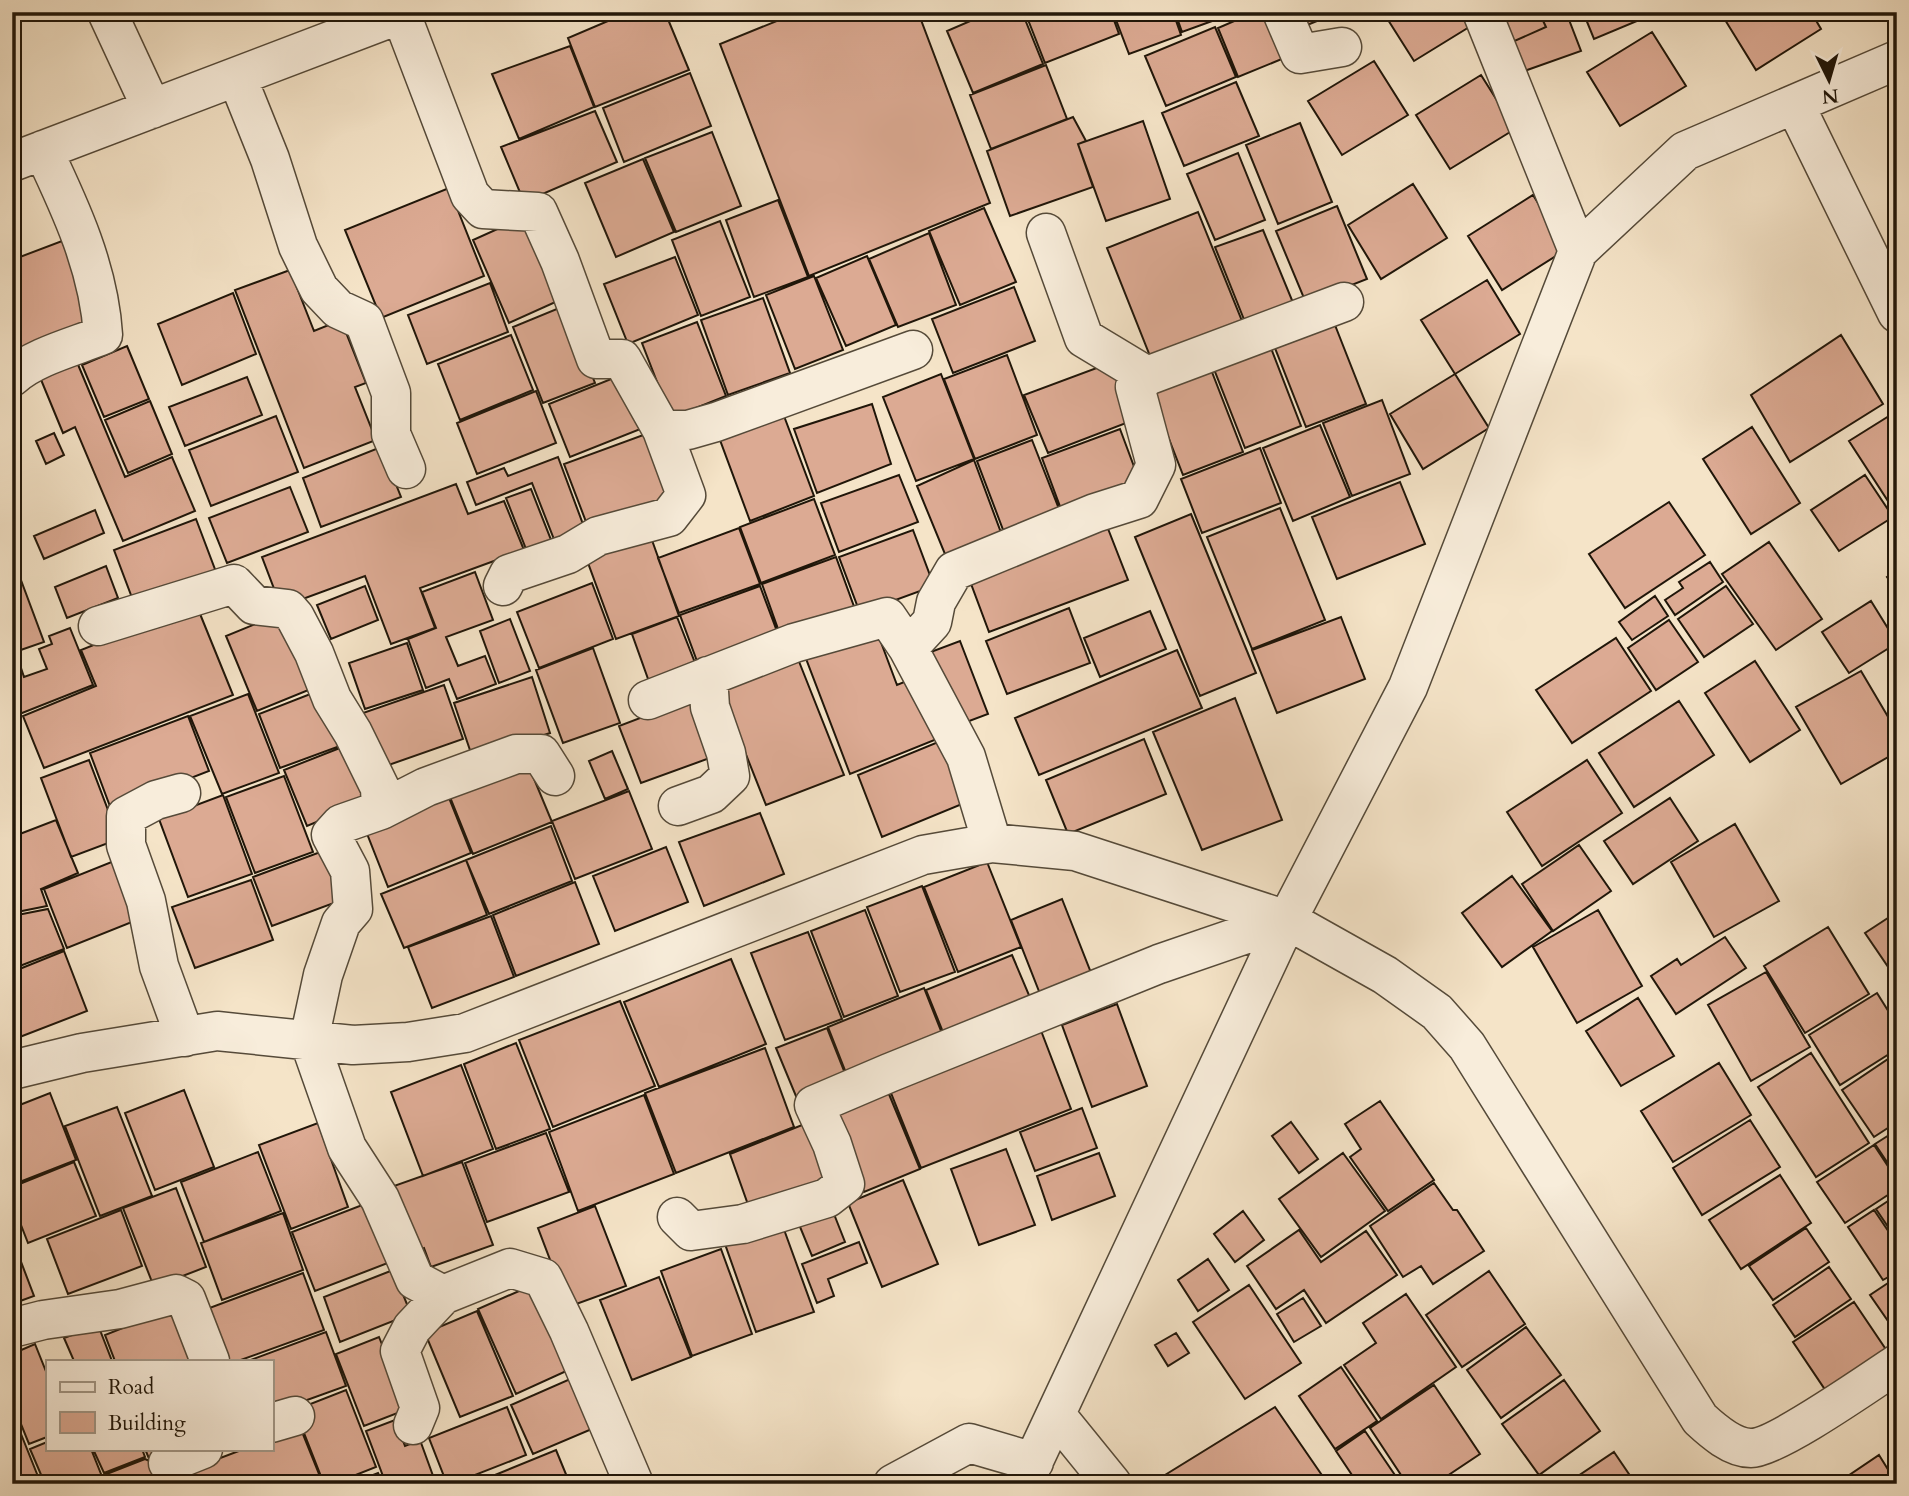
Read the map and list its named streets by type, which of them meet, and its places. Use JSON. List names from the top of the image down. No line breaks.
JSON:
{"legend":["Road","Building"],"north":"bottom"}
